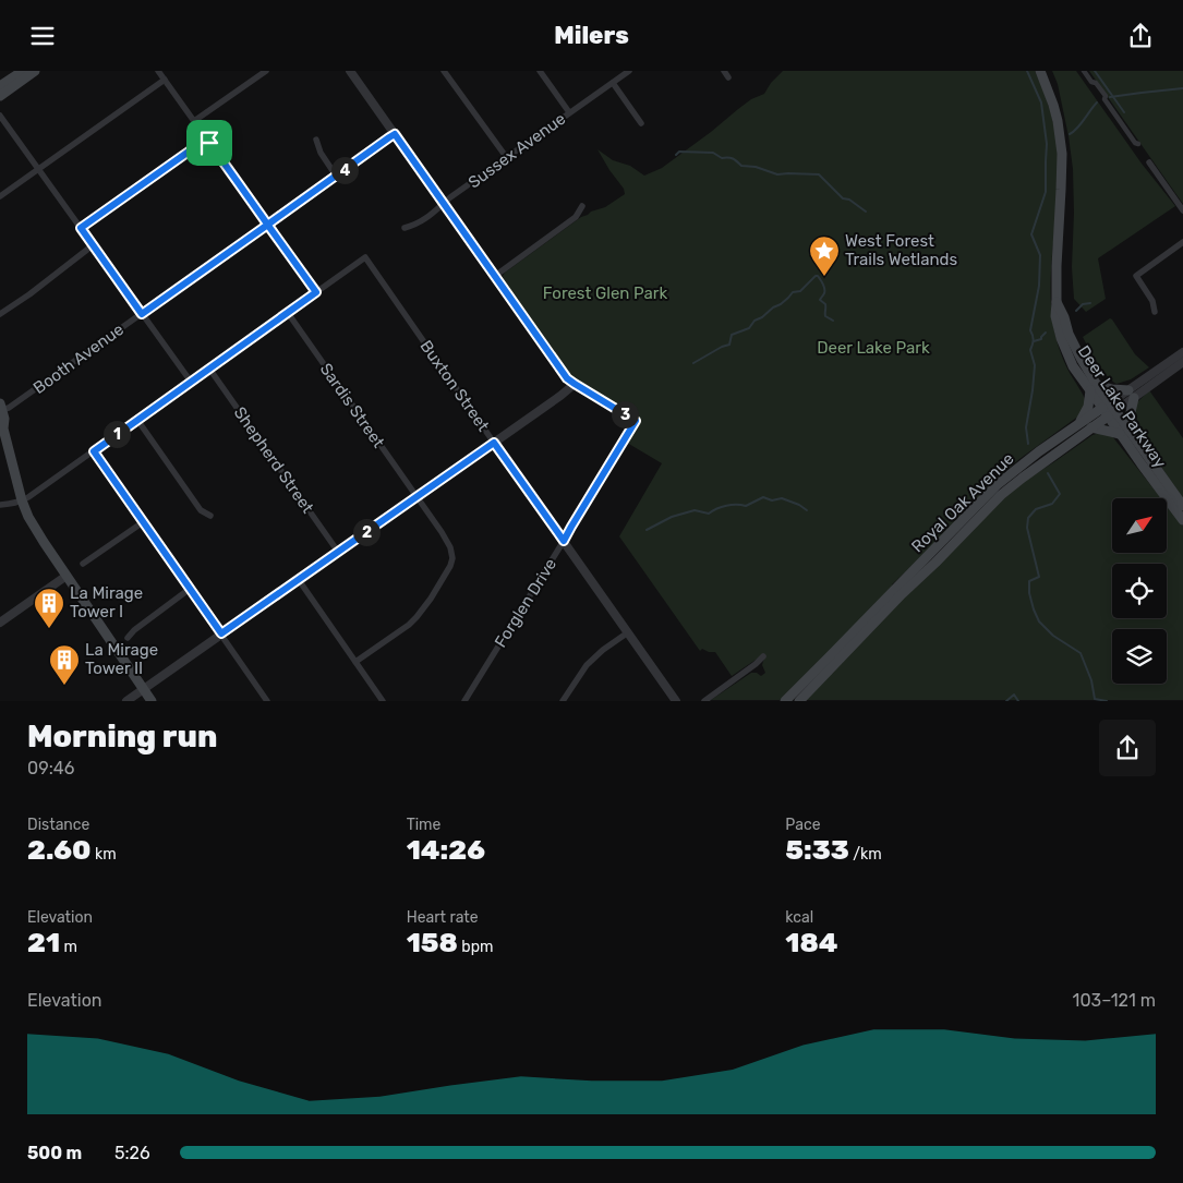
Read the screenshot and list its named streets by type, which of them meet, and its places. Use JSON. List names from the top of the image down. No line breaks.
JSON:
{"streets":{"main road":["Deer Lake Parkway","Royal Oak Avenue"],"street":["Sussex Avenue","Booth Avenue","Buxton Street","Sardis Street","Shepherd Street","Forglen Drive"]},"crossings":[["Buxton Street","Forglen Drive"],["Deer Lake Parkway","Royal Oak Avenue"]],"parks":["Forest Glen Park","Deer Lake Park"],"places":{"place":["West Forest Trails Wetlands"],"building":["La Mirage Tower I","La Mirage Tower II"]},"north":"top right","page":{"header":"Milers","pins":["4","3","1","2"],"heading":["Morning run","09:46"],"stats":[["Distance","2.60 km"],["Time","14:26"],["Pace","5:33 /km"],["Elevation","21 m"],["Heart rate","158 bpm"],["kcal","184"]],"chart":["Elevation","103–121 m"],"list":[{"name":"500 m","note":"5:26"}]}}
